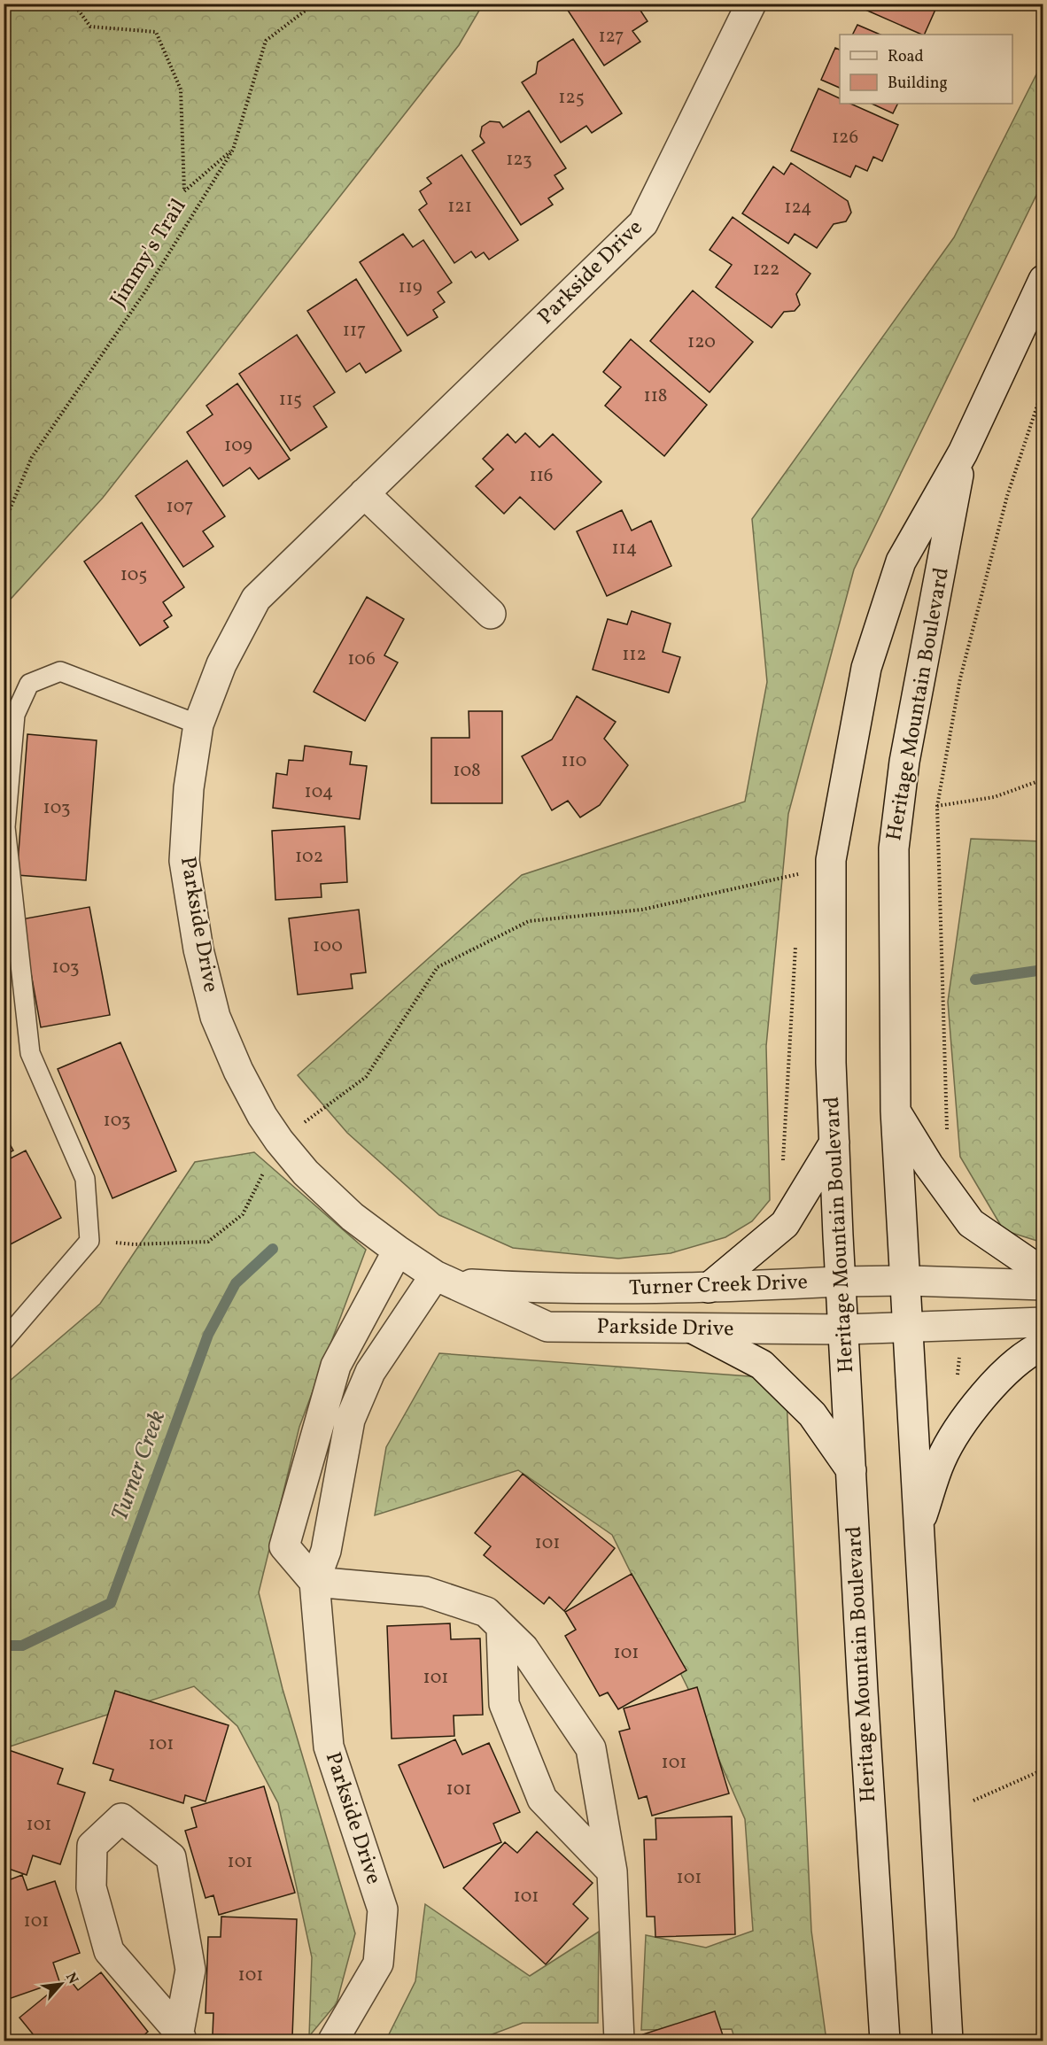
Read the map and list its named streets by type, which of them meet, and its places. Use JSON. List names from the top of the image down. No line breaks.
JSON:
{"streets":{"street":["Parkside Drive","Heritage Mountain Boulevard","Turner Creek Drive"],"path":["Jimmy's Trail"]},"crossings":[["Parkside Drive","Heritage Mountain Boulevard"],["Parkside Drive","Turner Creek Drive"],["Heritage Mountain Boulevard","Turner Creek Drive"]],"water":["Turner Creek"],"house_numbers":["127","125","126","123","121","124","122","119","117","120","118","115","109","116","107","114","105","112","106","110","108","104","103","102","100","103","103","101","101","101","101","101","101","101","101","101","101","101","101"],"legend":["Road","Building"],"north":"top right"}
